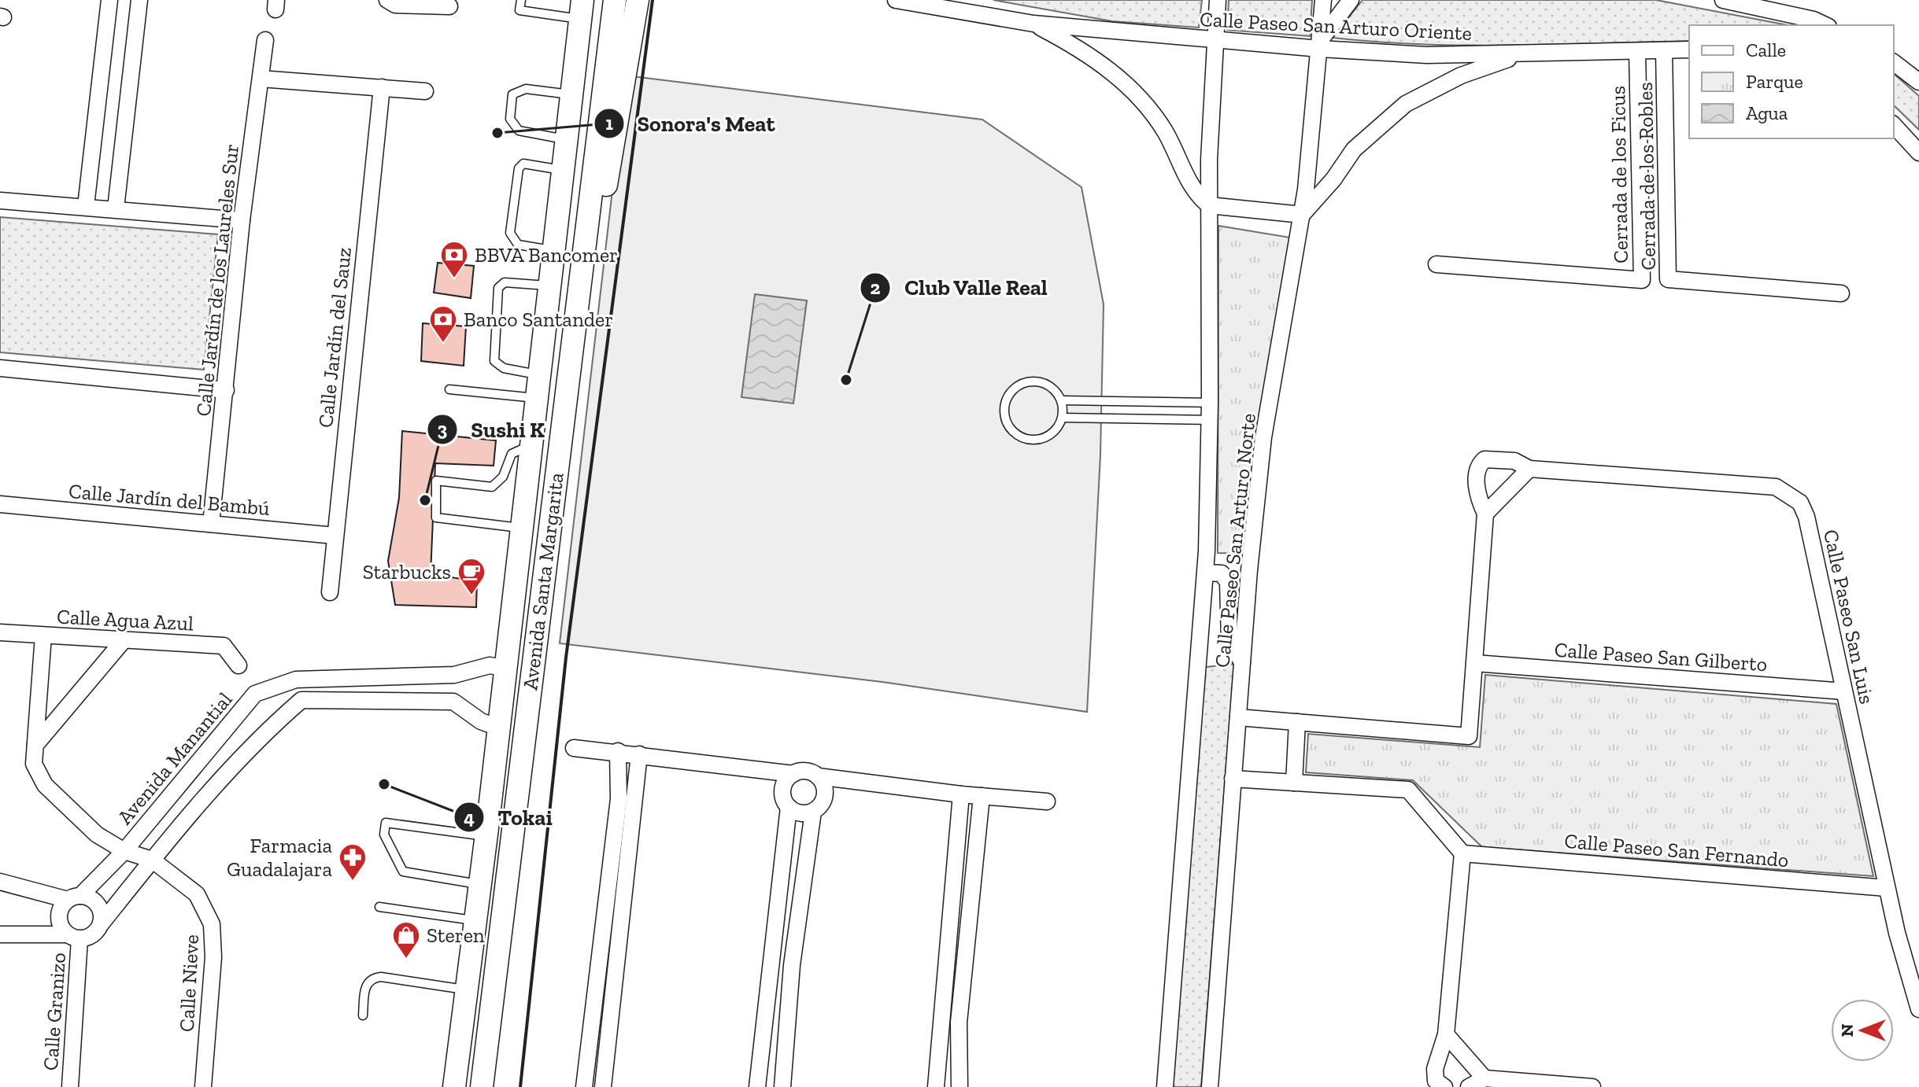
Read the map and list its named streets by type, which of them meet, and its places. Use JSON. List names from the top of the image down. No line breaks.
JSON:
{"streets":{"main road":["Avenida Santa Margarita"],"street":["Calle Paseo San Arturo Oriente","Cerrada de los Ficus","Cerrada de los Robles","Calle Jardín de los Laureles Sur","Calle Jardín del Sauz","Calle Jardín del Bambú","Calle Paseo San Arturo Norte","Calle Paseo San Luis","Calle Agua Azul","Calle Paseo San Gilberto","Avenida Manantial","Calle Paseo San Fernando","Calle Nieve","Calle Granizo"]},"crossings":[["Calle Paseo San Arturo Oriente","Cerrada de los Ficus"],["Calle Paseo San Arturo Oriente","Cerrada de los Robles"],["Calle Paseo San Arturo Oriente","Calle Paseo San Arturo Norte"],["Calle Jardín de los Laureles Sur","Calle Jardín del Bambú"],["Calle Jardín del Sauz","Calle Jardín del Bambú"],["Calle Paseo San Arturo Norte","Calle Paseo San Luis"],["Avenida Santa Margarita","Avenida Manantial"],["Calle Paseo San Luis","Calle Paseo San Gilberto"],["Calle Paseo San Luis","Calle Paseo San Fernando"],["Calle Agua Azul","Calle Nieve"],["Avenida Manantial","Calle Nieve"],["Avenida Manantial","Calle Granizo"]],"places":{"other":["Sonora's Meat","Club Valle Real","Sushi K","Tokai"],"bank":["BBVA Bancomer","Banco Santander"],"cafe":["Starbucks"],"pharmacy":["Farmacia Guadalajara"],"shop":["Steren"]},"legend":["Calle","Parque","Agua"],"north":"left"}
